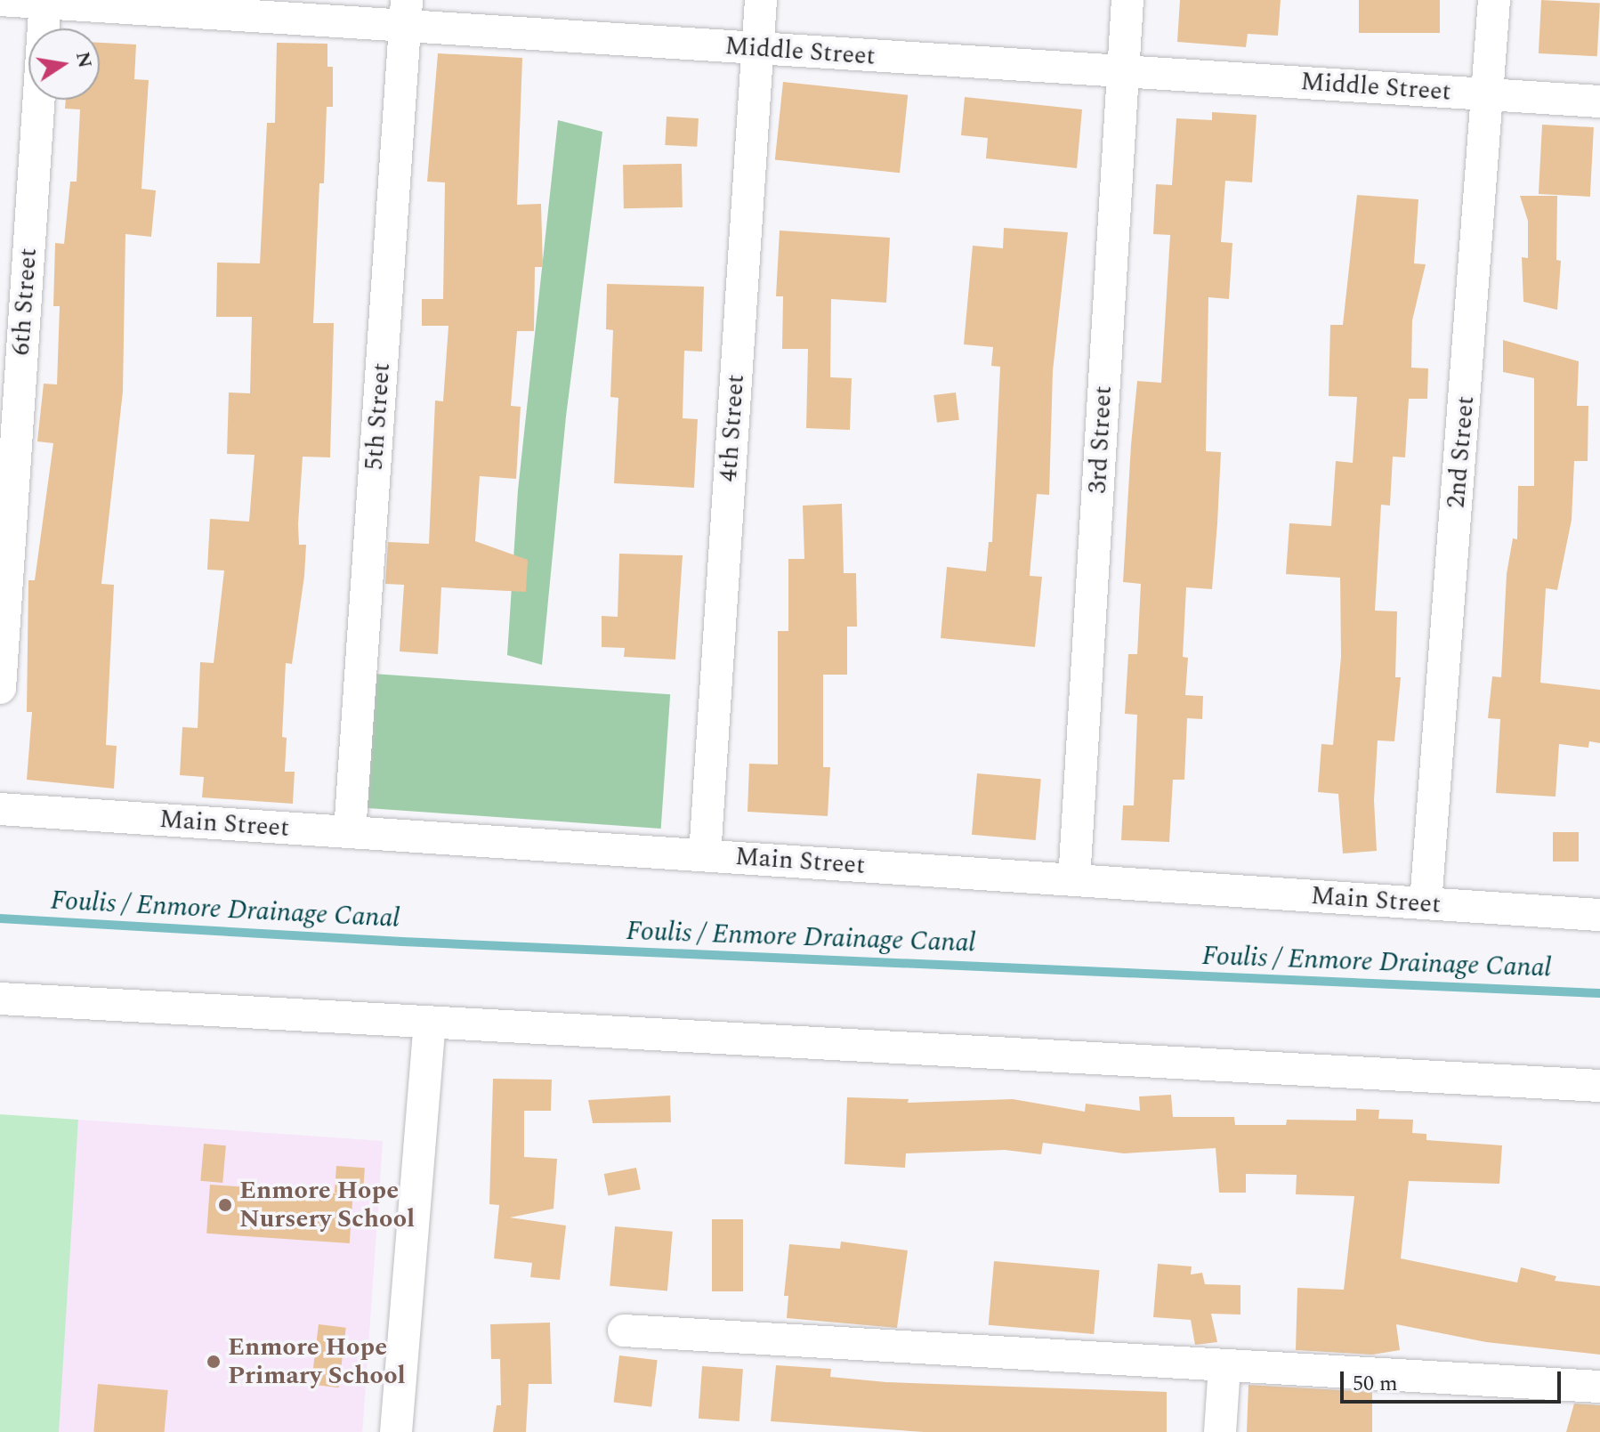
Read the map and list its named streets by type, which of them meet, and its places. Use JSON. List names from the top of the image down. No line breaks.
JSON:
{"streets":{"street":["Middle Street","6th Street","5th Street","4th Street","3rd Street","2nd Street","Main Street"]},"crossings":[["Middle Street","6th Street"],["Middle Street","5th Street"],["Middle Street","4th Street"],["Middle Street","3rd Street"],["Middle Street","2nd Street"],["5th Street","Main Street"],["4th Street","Main Street"],["3rd Street","Main Street"],["2nd Street","Main Street"]],"water":["Foulis / Enmore Drainage Canal"],"places":["Enmore Hope Nursery School","Enmore Hope Primary School"],"scale_bar":"50 m","north":"right"}
